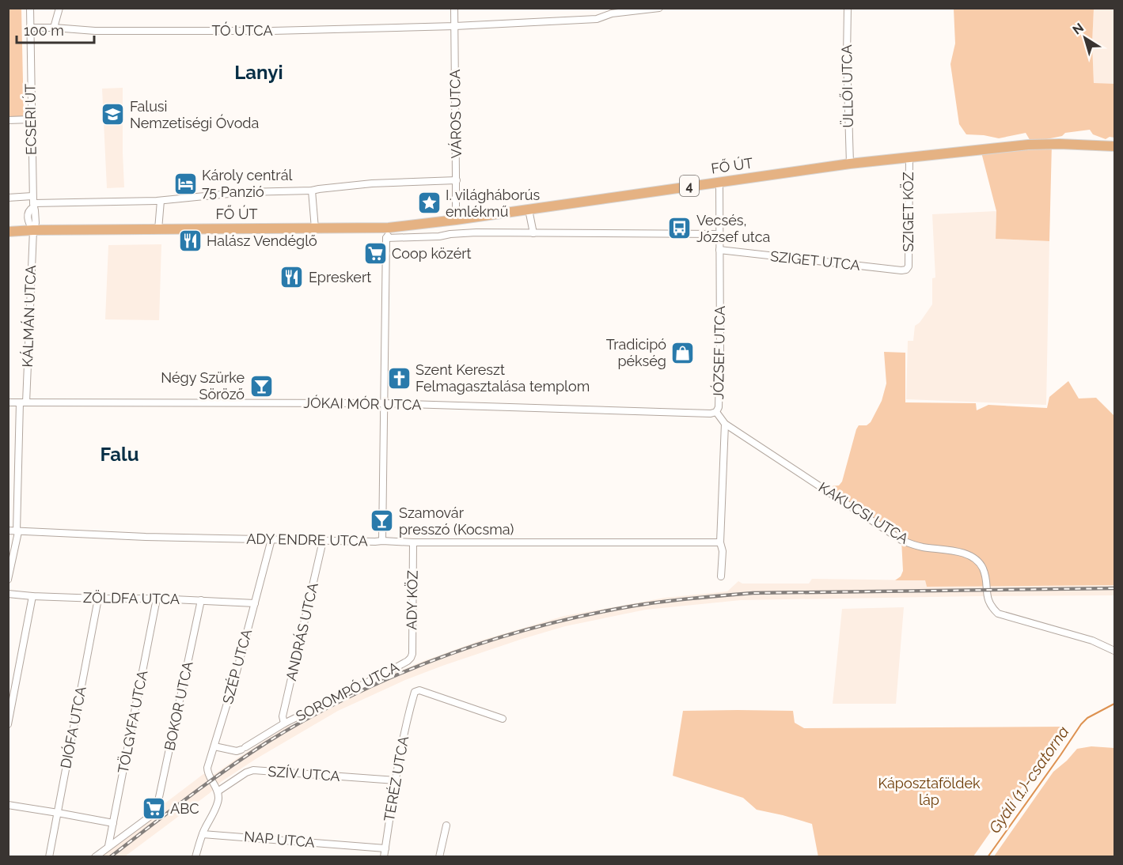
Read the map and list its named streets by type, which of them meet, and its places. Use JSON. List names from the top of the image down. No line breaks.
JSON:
{"streets":{"main road":["FŐ ÚT","4"],"street":["TÓ UTCA","ÜLLŐI UTCA","VÁROS UTCA","ECSERI ÚT","SZIGET KÖZ","SZIGET UTCA","KÁLMÁN UTCA","JÓZSEF UTCA","JÓKAI MÓR UTCA","KAKUCSI UTCA","ADY ENDRE UTCA","ZÖLDFA UTCA","ADY KÖZ","ANDRÁS UTCA","SZÉP UTCA","SOROMPÓ UTCA","BOKOR UTCA","TÖLGYFA UTCA","DIÓFA UTCA","SZÍV UTCA","TERÉZ UTCA","NAP UTCA"]},"crossings":[["TÓ UTCA","VÁROS UTCA"],["TÓ UTCA","ECSERI ÚT"],["ÜLLŐI UTCA","FŐ ÚT"],["VÁROS UTCA","FŐ ÚT"],["ECSERI ÚT","FŐ ÚT"],["ECSERI ÚT","KÁLMÁN UTCA"],["FŐ ÚT","SZIGET KÖZ"],["FŐ ÚT","KÁLMÁN UTCA"],["FŐ ÚT","JÓZSEF UTCA"],["SZIGET KÖZ","SZIGET UTCA"],["SZIGET UTCA","JÓZSEF UTCA"],["KÁLMÁN UTCA","JÓKAI MÓR UTCA"],["KÁLMÁN UTCA","ADY ENDRE UTCA"],["JÓZSEF UTCA","JÓKAI MÓR UTCA"],["JÓZSEF UTCA","KAKUCSI UTCA"],["ADY ENDRE UTCA","ADY KÖZ"],["ADY ENDRE UTCA","ANDRÁS UTCA"],["ADY ENDRE UTCA","SZÉP UTCA"],["ZÖLDFA UTCA","SZÉP UTCA"],["ZÖLDFA UTCA","BOKOR UTCA"],["ZÖLDFA UTCA","TÖLGYFA UTCA"],["ZÖLDFA UTCA","DIÓFA UTCA"],["ADY KÖZ","SOROMPÓ UTCA"],["ANDRÁS UTCA","SOROMPÓ UTCA"],["SZÉP UTCA","SOROMPÓ UTCA"],["SZÉP UTCA","SZÍV UTCA"],["BOKOR UTCA","TÖLGYFA UTCA"],["SZÍV UTCA","TERÉZ UTCA"],["TERÉZ UTCA","NAP UTCA"]],"districts":["Lanyi","Falu"],"water":["Gyáli (1.)-csatorna"],"parks":["Káposztaföldek láp"],"places":{"school or university":["Falusi Nemzetiségi Óvoda"],"hotel":["Károly centrál 75 Panzió"],"place":["I. világháborús emlékmű"],"bus stop":["Vecsés, József utca"],"restaurant":["Halász Vendéglő","Epreskert"],"supermarket":["Coop közért","ABC"],"shop":["Tradicipó pékség"],"church":["Szent Kereszt Felmagasztalása templom"],"bar":["Négy Szürke Söröző","Szamovár presszó (Kocsma)"]},"scale_bar":"100 m","north":"top left"}
